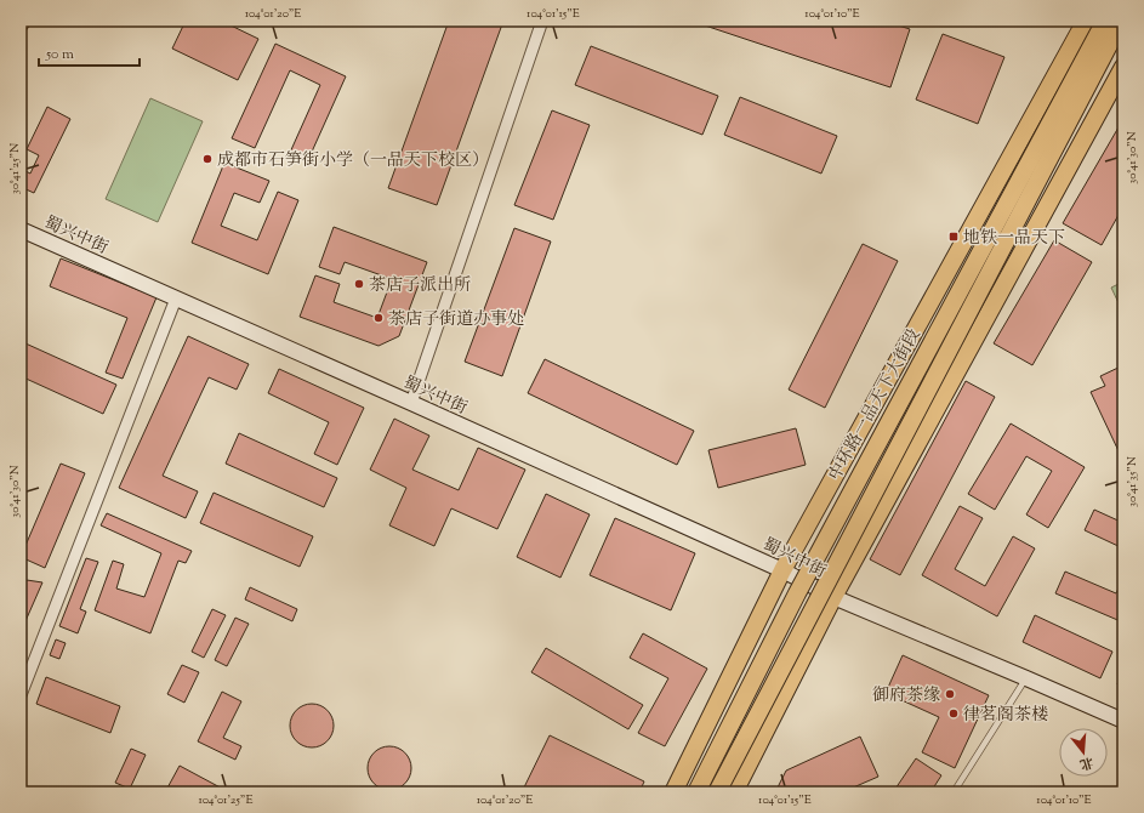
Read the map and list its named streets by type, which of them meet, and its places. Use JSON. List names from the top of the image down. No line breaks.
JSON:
{"streets":{"main road":["中环路一品天下大街段"],"street":["蜀兴中街"]},"crossings":[["蜀兴中街","中环路一品天下大街段"]],"places":{"other":["成都市石笋街小学（一品天下校区）","茶店子派出所","茶店子街道办事处","御府茶缘","律茗阁茶楼"],"transit":["地铁一品天下"]},"scale_bar":"50 m","north":"bottom","coordinates":["104°01'20\"E","104°01'15\"E","104°01'10\"E","30°41'30\"N","30°41'25\"N","30°41'35\"N","104°01'25\"E"]}
